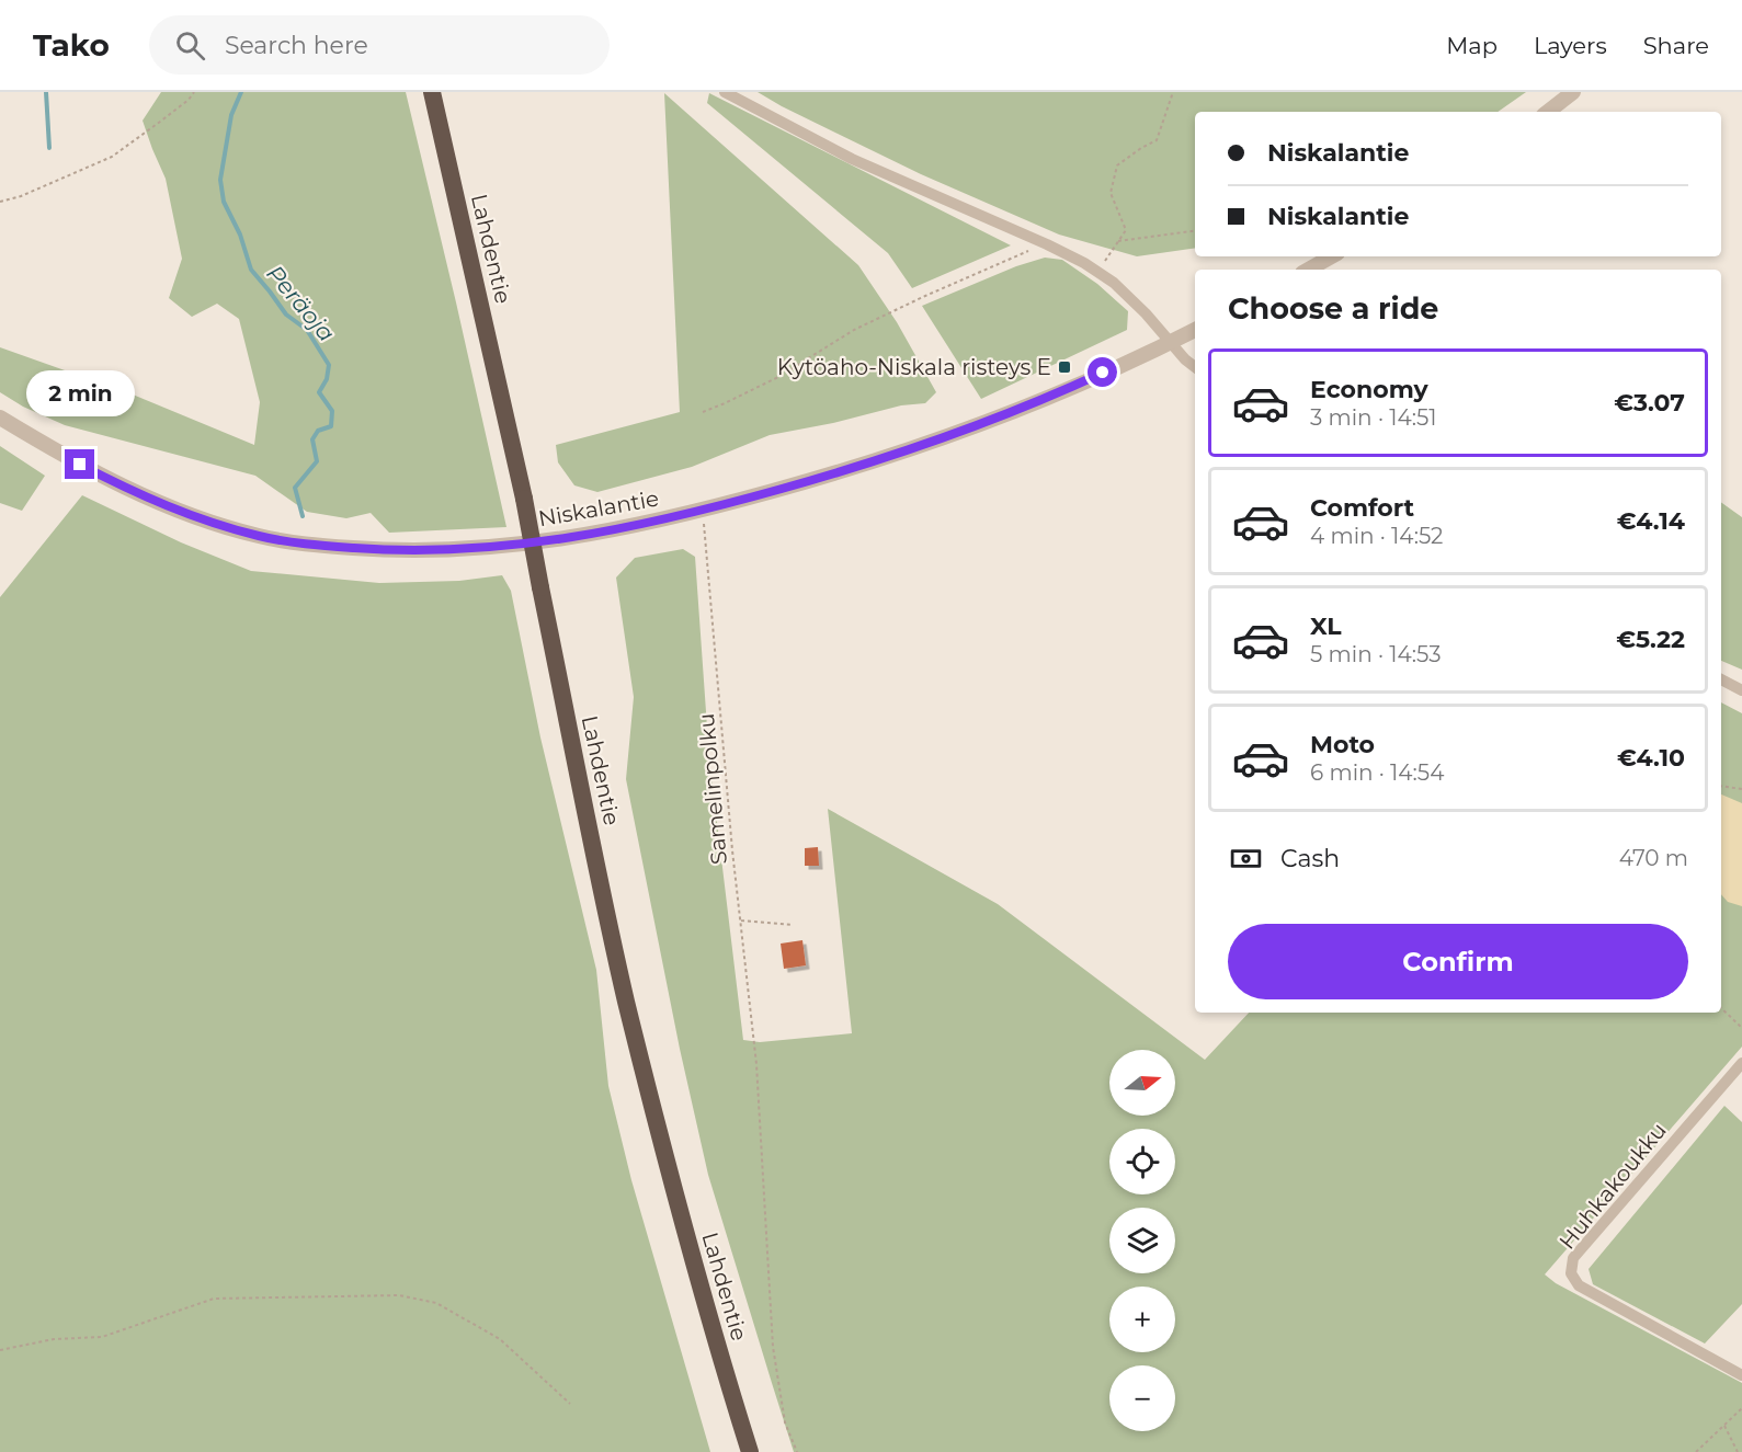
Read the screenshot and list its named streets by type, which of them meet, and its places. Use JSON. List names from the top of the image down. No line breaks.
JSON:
{"streets":{"highway":["Lahdentie"],"street":["Niskalantie","Huhkakoukku"],"path":["Samelinpolku"]},"crossings":[["Niskalantie","Samelinpolku"]],"water":["Peräoja"],"places":{"transit":["Kytöaho-Niskala risteys E"]},"north":"right","page":{"header":"Tako","search":"Search here","nav":["Map","Layers","Share"],"banner":["Niskalantie","Niskalantie"],"heading":"Choose a ride","list":[{"name":"Economy","note":"3 min · 14:51","value":"€3.07"},{"name":"Comfort","note":"4 min · 14:52","value":"€4.14"},{"name":"XL","note":"5 min · 14:53","value":"€5.22"},{"name":"Moto","note":"6 min · 14:54","value":"€4.10"}],"bubble":"2 min","pay":["Cash","470 m"],"buttons":"Confirm","map_buttons":["+","−"]}}
